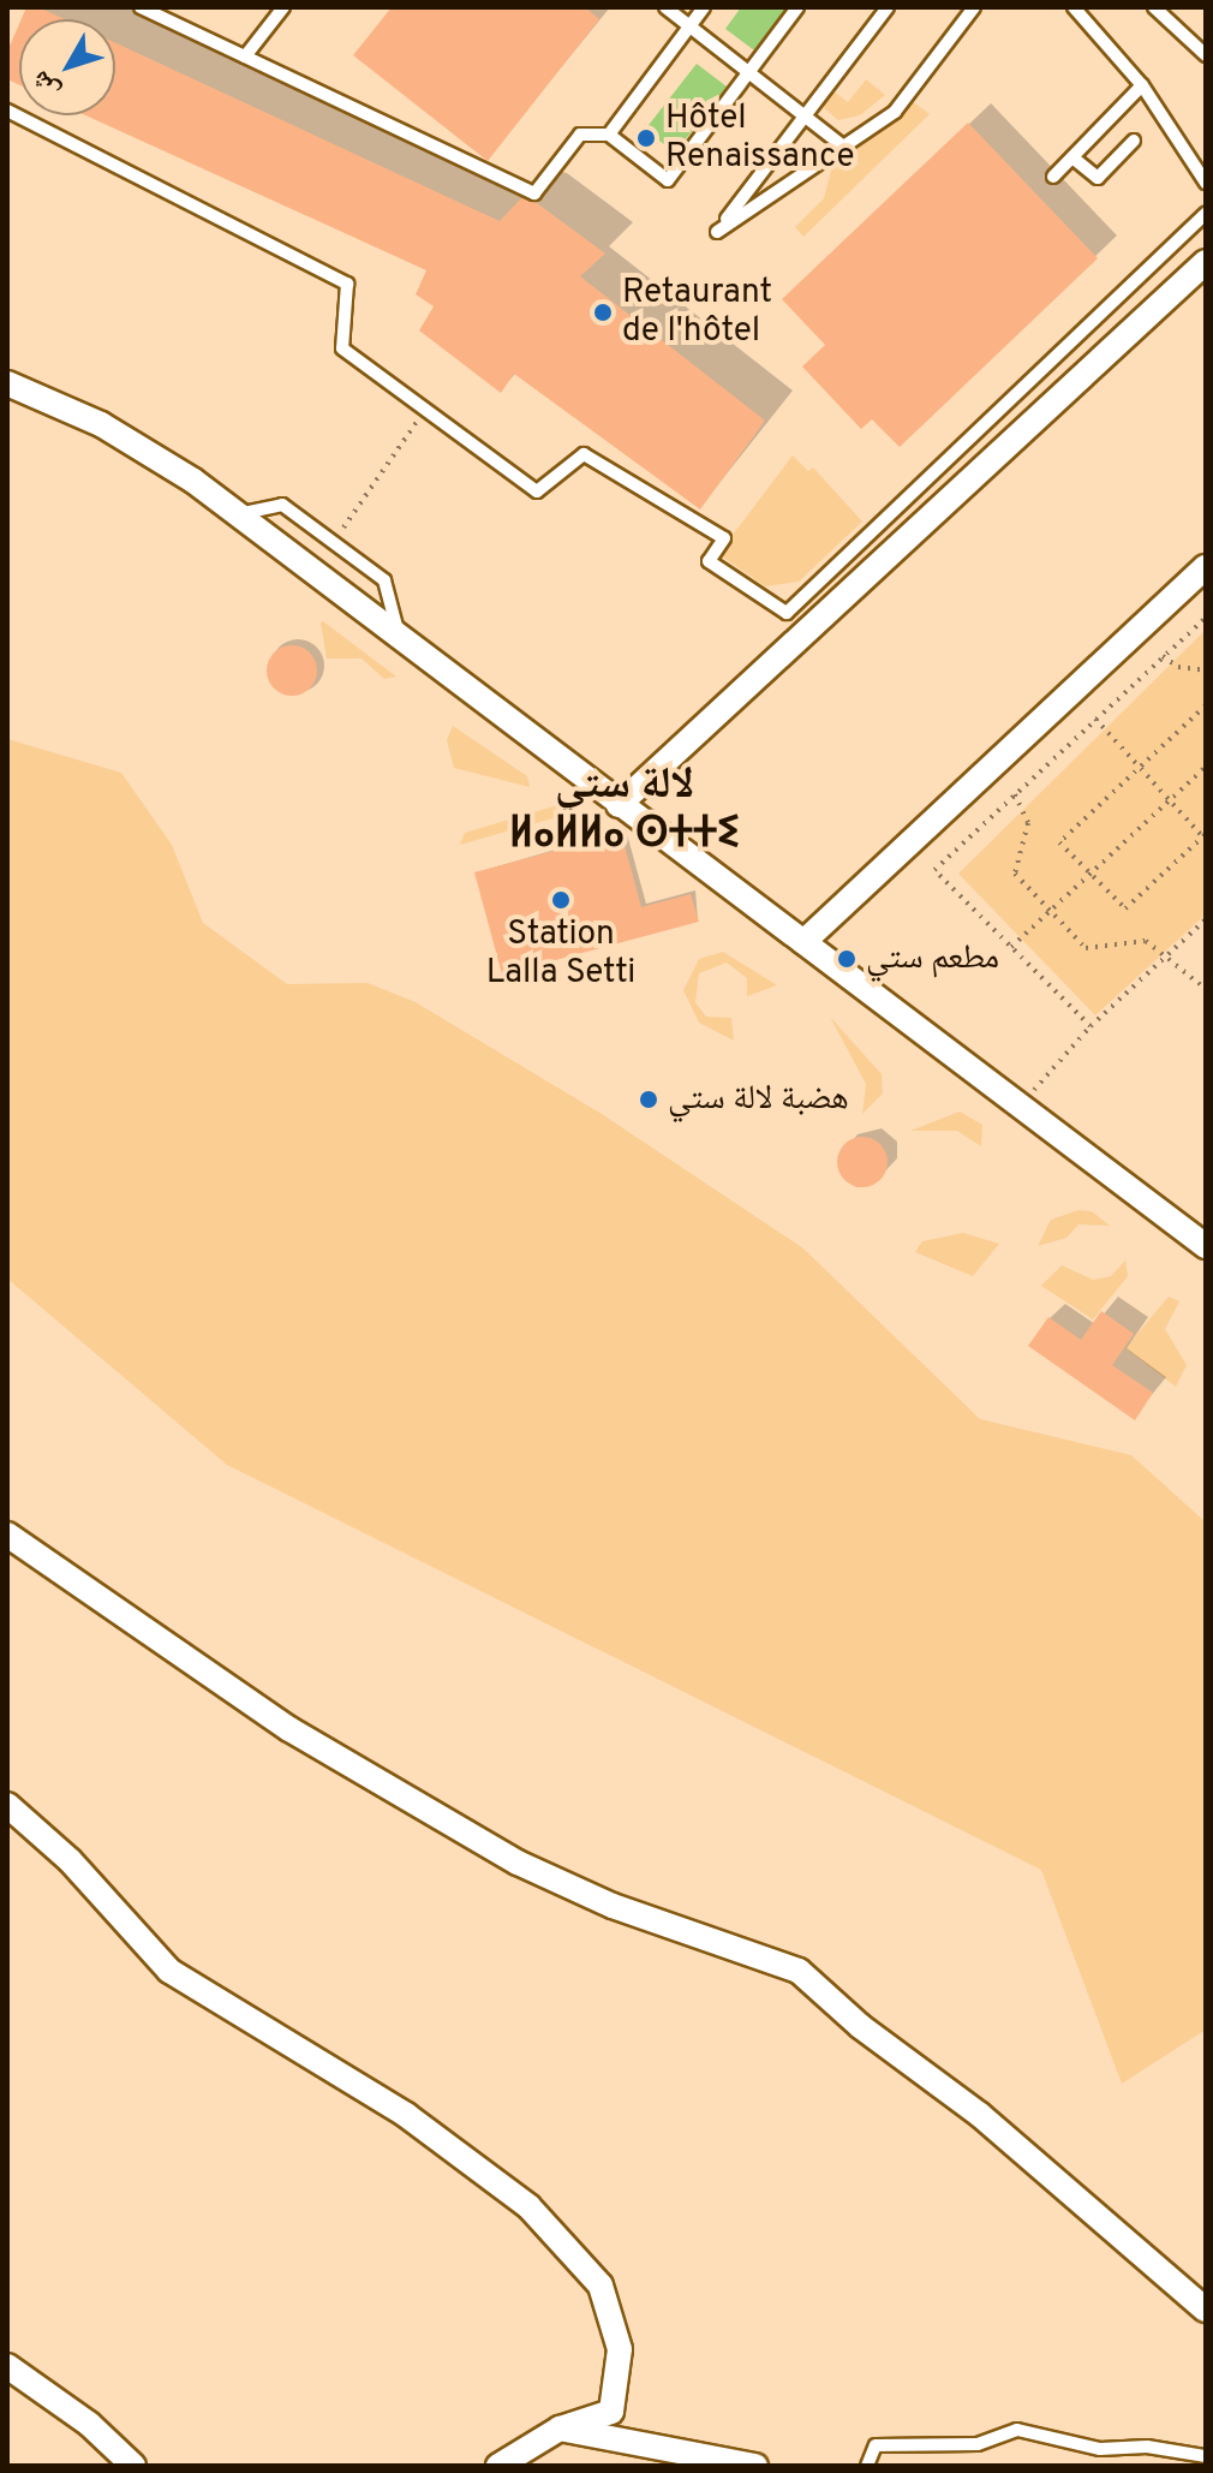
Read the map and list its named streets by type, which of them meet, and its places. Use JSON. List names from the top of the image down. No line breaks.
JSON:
{"districts":["لالة ستي ⵍⴰⵍⵍⴰ ⵙⵜⵜⵉ"],"places":["Hôtel Renaissance","Retaurant de l'hôtel","Station Lalla Setti","مطعم ستي","هضبة لالة ستي"],"north":"bottom left"}
